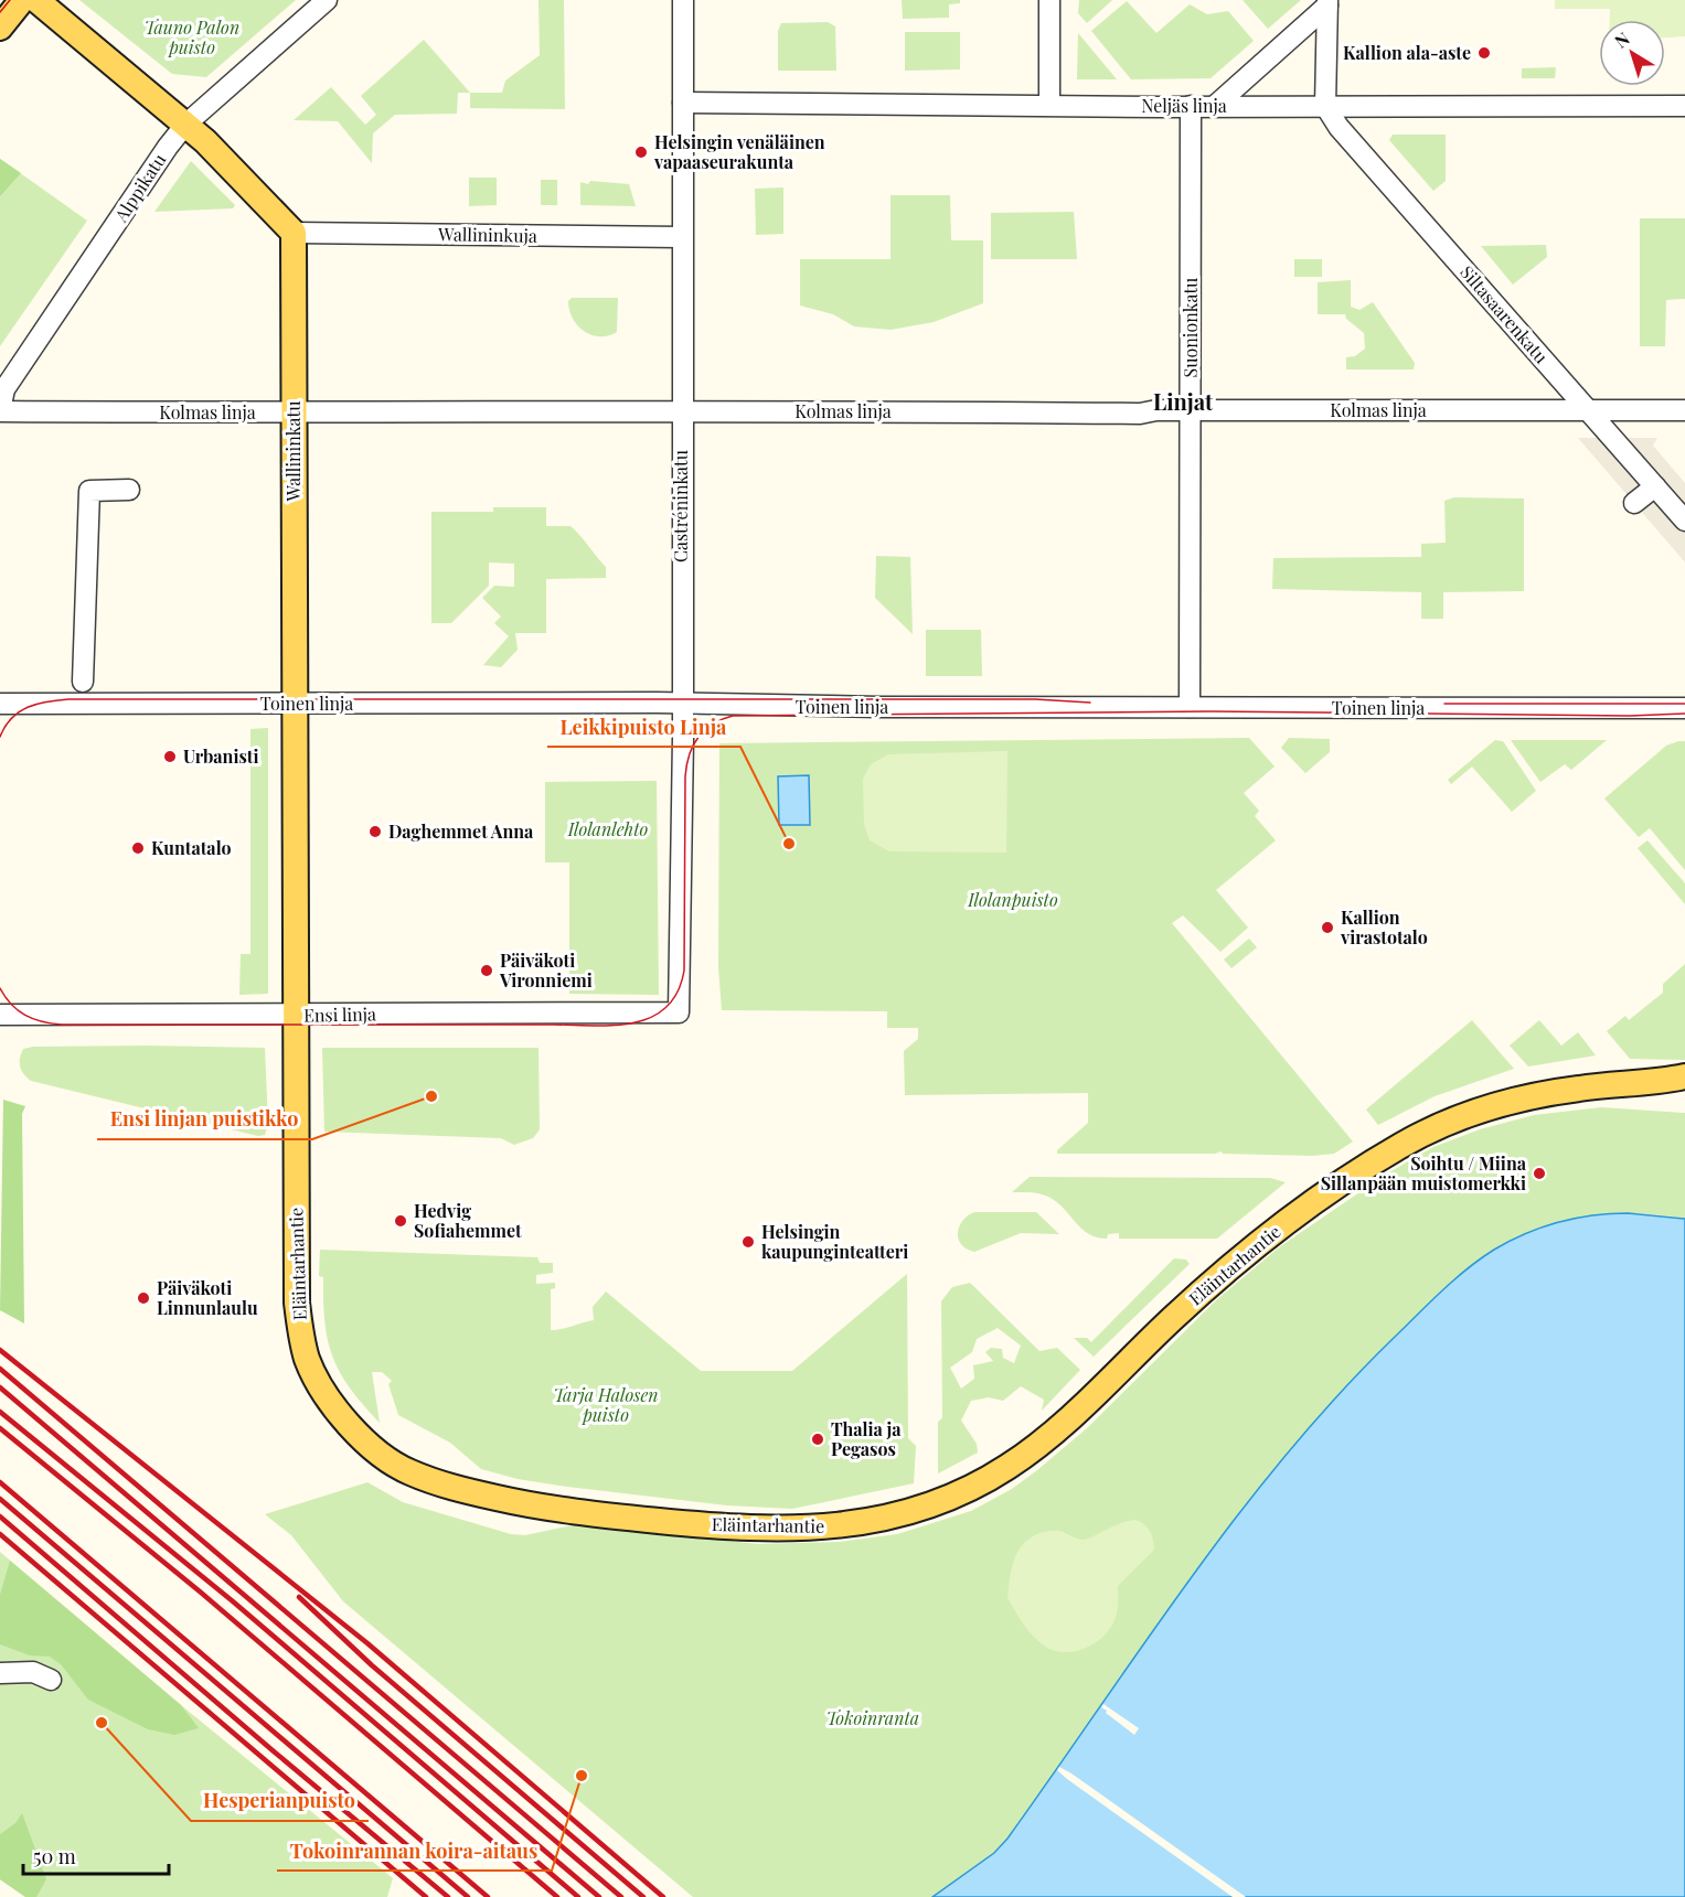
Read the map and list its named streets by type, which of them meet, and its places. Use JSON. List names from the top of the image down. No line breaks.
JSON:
{"streets":{"main road":["Wallininkatu","Eläintarhantie"],"street":["Neljäs linja","Alppikatu","Wallininkuja","Siltasaarenkatu","Suonionkatu","Kolmas linja","Castréninkatu","Toinen linja","Ensi linja"]},"crossings":[["Neljäs linja","Siltasaarenkatu"],["Neljäs linja","Suonionkatu"],["Neljäs linja","Castréninkatu"],["Alppikatu","Kolmas linja"],["Wallininkuja","Wallininkatu"],["Wallininkuja","Castréninkatu"],["Siltasaarenkatu","Kolmas linja"],["Suonionkatu","Kolmas linja"],["Suonionkatu","Toinen linja"],["Kolmas linja","Wallininkatu"],["Kolmas linja","Castréninkatu"],["Wallininkatu","Toinen linja"],["Wallininkatu","Ensi linja"],["Wallininkatu","Eläintarhantie"],["Castréninkatu","Toinen linja"],["Castréninkatu","Ensi linja"],["Ensi linja","Eläintarhantie"]],"districts":["Linjat"],"parks":["Tauno Palon puisto","Ilolanlehto","Ilolanpuisto","Tarja Halosen puisto","Tokoinranta"],"places":["Kallion ala-aste","Helsingin venäläinen vapaaseurakunta","Urbanisti","Daghemmet Anna","Leikkipuisto Linja","Kuntatalo","Kallion virastotalo","Päiväkoti Vironniemi","Ensi linjan puistikko","Soihtu / Miina Sillanpään muistomerkki","Hedvig Sofiahemmet","Helsingin kaupunginteatteri","Päiväkoti Linnunlaulu","Thalia ja Pegasos","Hesperianpuisto","Tokoinrannan koira-aitaus"],"scale_bar":"50 m","north":"top left"}
